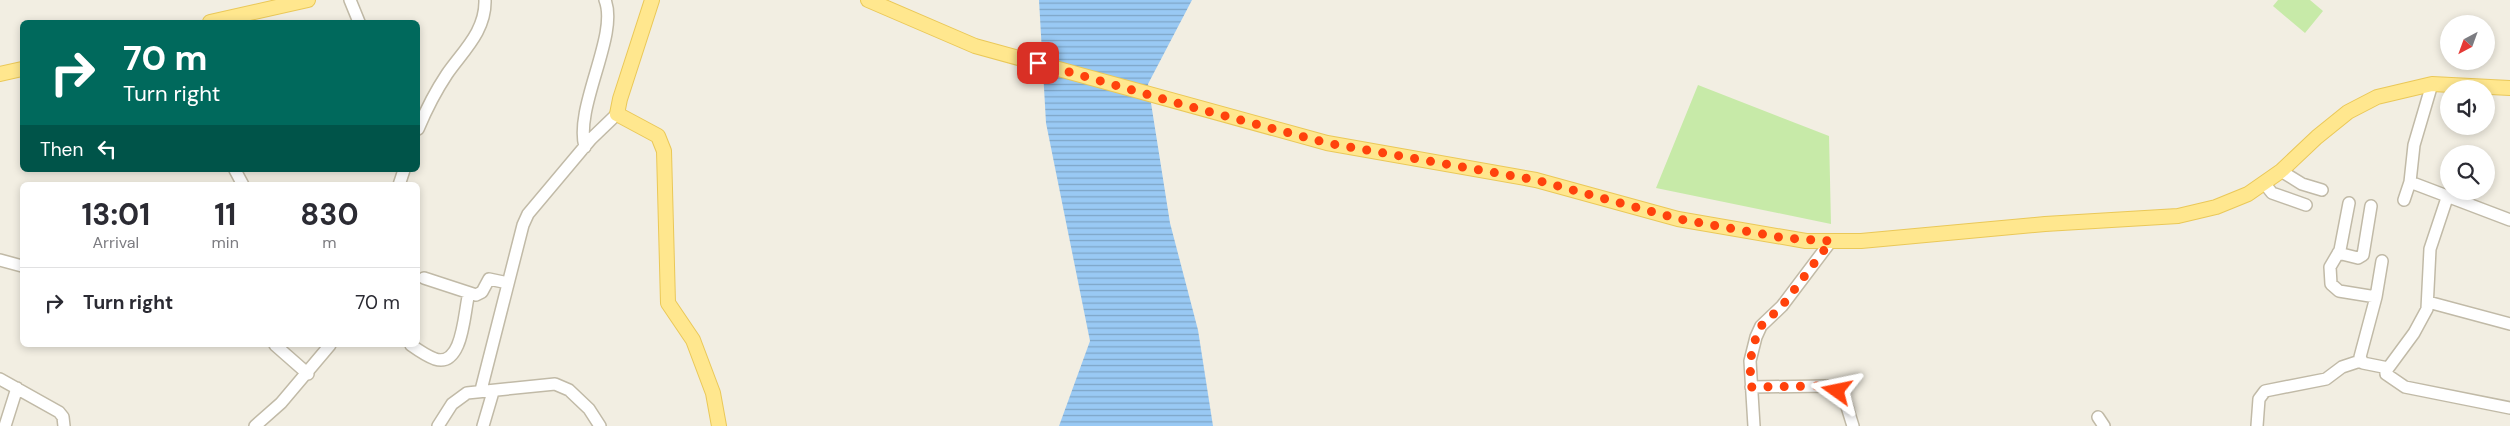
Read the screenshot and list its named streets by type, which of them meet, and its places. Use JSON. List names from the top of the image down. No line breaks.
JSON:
{"north":"bottom left","page":{"turn":["70 m","Turn right"],"then":"Then","eta":["13:01","Arrival","11","min","830","m"],"list":[{"name":"Turn right","value":"70 m"}]}}
